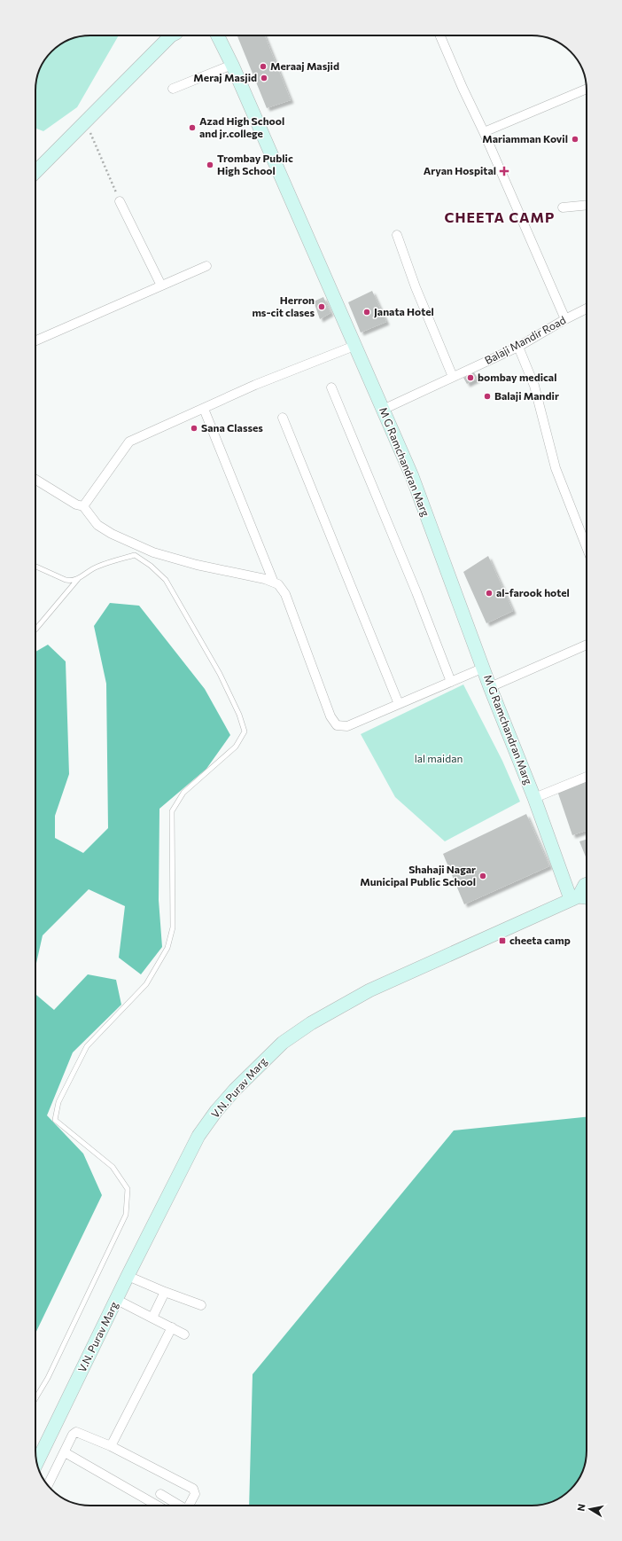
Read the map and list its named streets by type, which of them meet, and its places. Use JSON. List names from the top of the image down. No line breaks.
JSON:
{"streets":{"street":["Balaji Mandir Road","M G Ramchandran Marg","V.N. Purav Marg"]},"crossings":[["Balaji Mandir Road","M G Ramchandran Marg"],["M G Ramchandran Marg","V.N. Purav Marg"]],"districts":["CHEETA CAMP"],"parks":["lal maidan"],"places":{"other":["Meraaj Masjid","Meraj Masjid","Azad High School and jr.college","Mariamman Kovil","Trombay Public High School","Herron ms-cit clases","Janata Hotel","bombay medical","Balaji Mandir","Sana Classes","al-farook hotel","Shahaji Nagar Municipal Public School"],"health":["Aryan Hospital"],"transit":["cheeta camp"]},"north":"left"}
